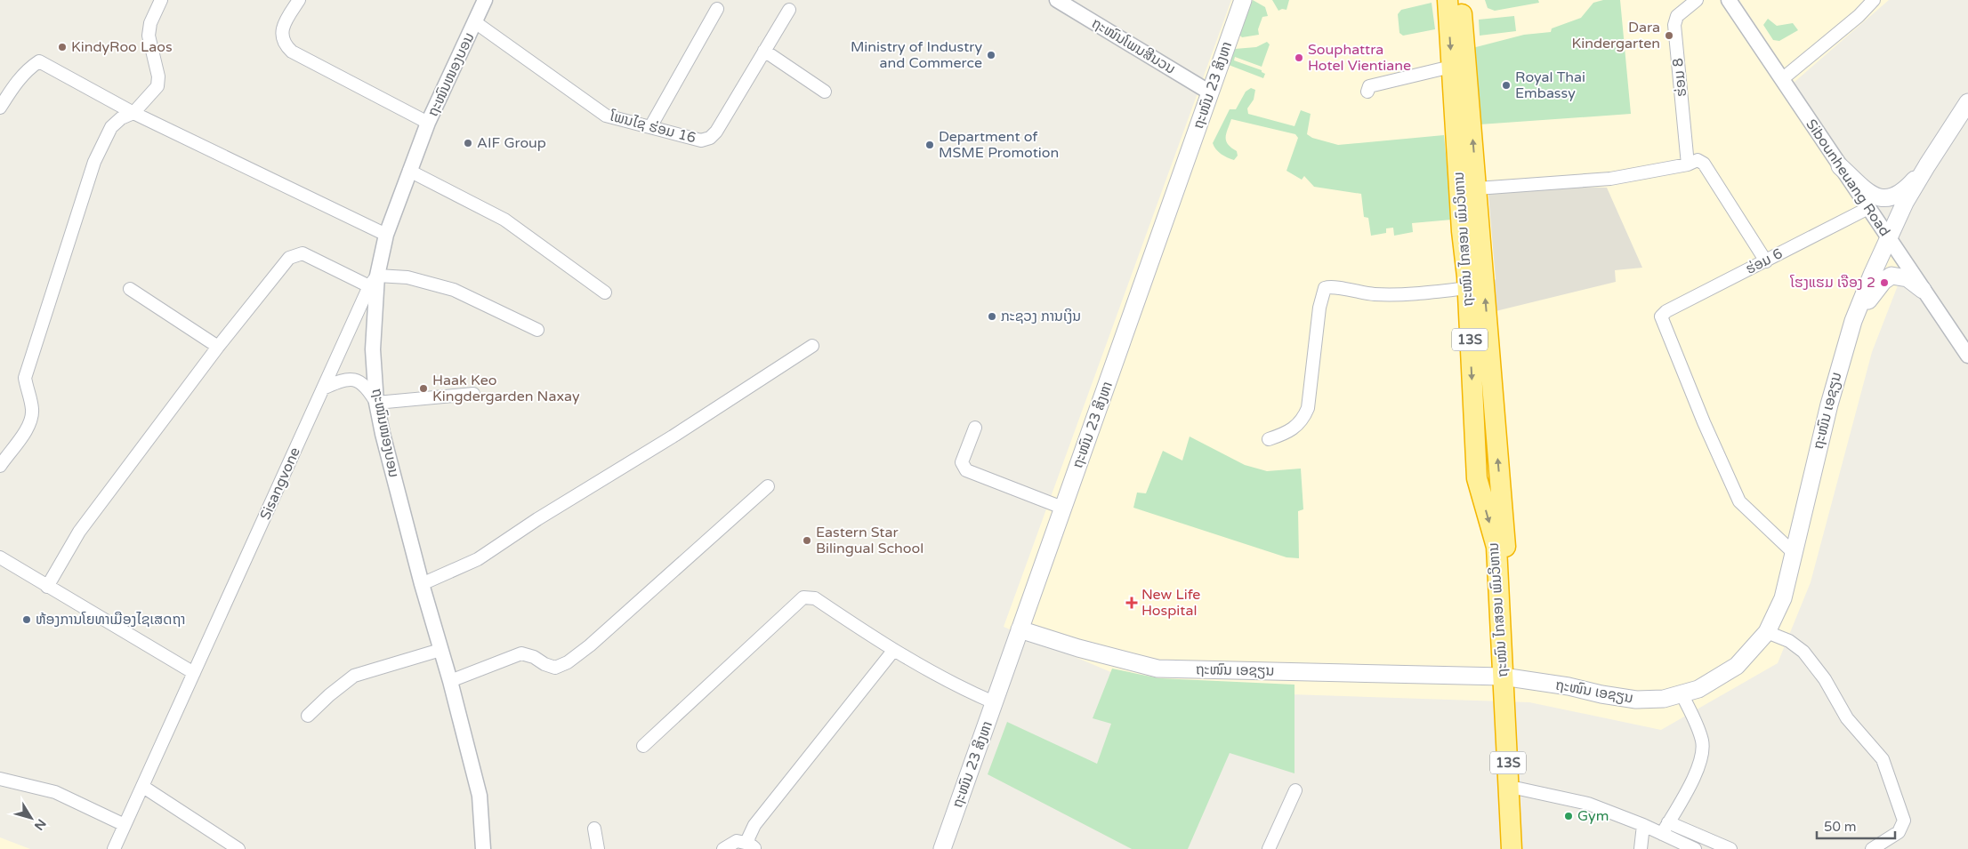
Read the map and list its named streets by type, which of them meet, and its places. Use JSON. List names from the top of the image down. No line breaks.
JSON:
{"streets":{"highway":["ຖະໜົນ ໄກສອນ ພົມວິຫານ","13S"],"main road":["ຖະໜົນ 23 ສິງຫາ","ຖະໜົນ ເອຊຽນ"],"street":["ຖະໜົນໂພນສີນວນ","ຖະໜົນໜອງບອນ","ຮ່ອມ 8","ໂພນໄຊ ຮ່ອມ 16","Sibounheuang Road","ຮ່ອມ 6","Sisangvone"]},"crossings":[["ຖະໜົນໂພນສີນວນ","ຖະໜົນ 23 ສິງຫາ"],["ຖະໜົນໜອງບອນ","ໂພນໄຊ ຮ່ອມ 16"],["ຖະໜົນໜອງບອນ","Sisangvone"],["ຖະໜົນ 23 ສິງຫາ","ຖະໜົນ ເອຊຽນ"],["Sibounheuang Road","ຮ່ອມ 6"],["Sibounheuang Road","ຖະໜົນ ເອຊຽນ"],["ຖະໜົນ ໄກສອນ ພົມວິຫານ","ຖະໜົນ ເອຊຽນ"],["ຮ່ອມ 6","ຖະໜົນ ເອຊຽນ"]],"places":{"other":["Dara Kindergarten","KindyRoo Laos","Ministry of Industry and Commerce","Souphattra Hotel Vientiane","Royal Thai Embassy","AIF Group","Department of MSME Promotion","ໂຮງແຮມ ເຈືອງ 2","ກະຊວງ ການເງິນ","Haak Keo Kingdergarden Naxay","Eastern Star Bilingual School","ຫ້ອງການໂຍທາເມືອງໄຊເສດຖາ","Gym"],"health":["New Life Hospital"]},"scale_bar":"50 m","north":"bottom right"}
